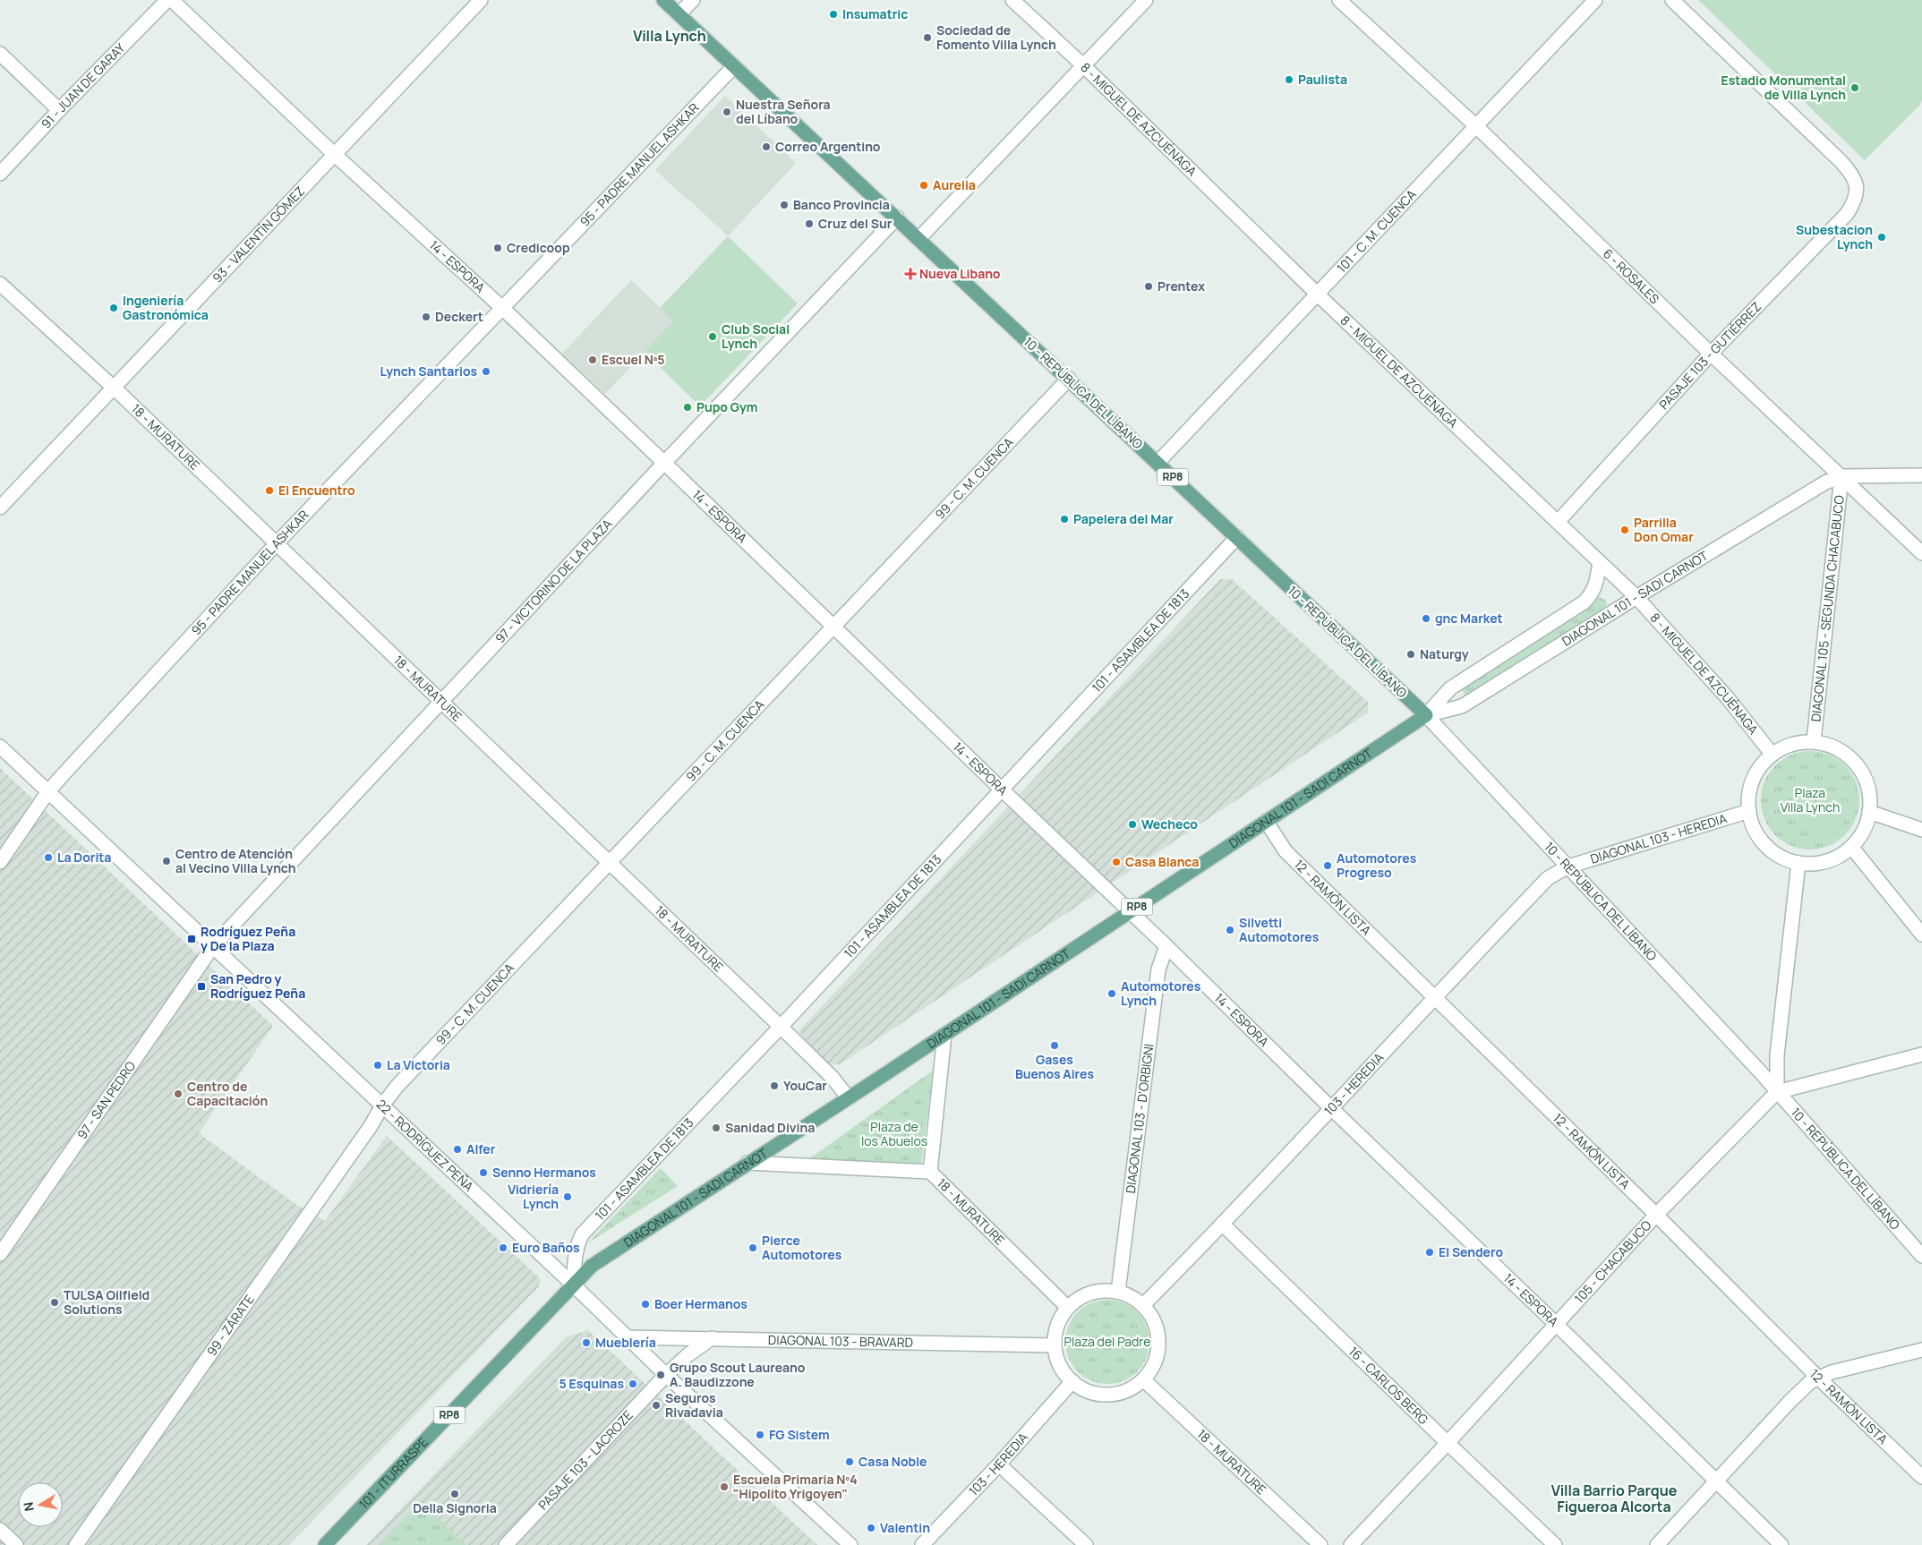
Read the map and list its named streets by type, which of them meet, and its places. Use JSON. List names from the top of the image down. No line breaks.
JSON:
{"streets":{"main road":["10 - REPÚBLICA DEL LÍBANO","RP8","DIAGONAL 101 - SADI CARNOT","101 - ITURRASPE"],"street":["91 - JUAN DE GARAY","8 - MIGUEL DE AZCUÉNAGA","95 - PADRE MANUEL ASHKAR","101 - C. M. CUENCA","93 - VALENTÍN GÓMEZ","14 - ESPORA","6 - ROSALES","PASAJE 103 - GUTIÉRREZ","18 - MURATURE","99 - C. M. CUENCA","97 - VICTORINO DE LA PLAZA","DIAGONAL 105 - SEGUNDA CHACABUCO","101 - ASAMBLEA DE 1813","DIAGONAL 103 - HEREDIA","12 - RAMÓN LISTA","103 - HEREDIA","97 - SAN PEDRO","DIAGONAL 103 - D'ORBIGNI","22 - RODRÍGUEZ PEÑA","105 - CHACABUCO","99 - ZÁRATE","DIAGONAL 103 - BRAVARD","16 - CARLOS BERG","PASAJE 103 - LACROZE"]},"crossings":[["8 - MIGUEL DE AZCUÉNAGA","101 - C. M. CUENCA"],["8 - MIGUEL DE AZCUÉNAGA","PASAJE 103 - GUTIÉRREZ"],["8 - MIGUEL DE AZCUÉNAGA","DIAGONAL 101 - SADI CARNOT"],["8 - MIGUEL DE AZCUÉNAGA","DIAGONAL 105 - SEGUNDA CHACABUCO"],["8 - MIGUEL DE AZCUÉNAGA","DIAGONAL 103 - HEREDIA"],["95 - PADRE MANUEL ASHKAR","14 - ESPORA"],["95 - PADRE MANUEL ASHKAR","10 - REPÚBLICA DEL LÍBANO"],["95 - PADRE MANUEL ASHKAR","18 - MURATURE"],["95 - PADRE MANUEL ASHKAR","RP8"],["95 - PADRE MANUEL ASHKAR","22 - RODRÍGUEZ PEÑA"],["101 - C. M. CUENCA","6 - ROSALES"],["101 - C. M. CUENCA","10 - REPÚBLICA DEL LÍBANO"],["93 - VALENTÍN GÓMEZ","14 - ESPORA"],["93 - VALENTÍN GÓMEZ","18 - MURATURE"],["14 - ESPORA","99 - C. M. CUENCA"],["14 - ESPORA","97 - VICTORINO DE LA PLAZA"],["14 - ESPORA","DIAGONAL 101 - SADI CARNOT"],["14 - ESPORA","101 - ASAMBLEA DE 1813"],["14 - ESPORA","103 - HEREDIA"],["14 - ESPORA","DIAGONAL 103 - D'ORBIGNI"],["14 - ESPORA","105 - CHACABUCO"],["6 - ROSALES","PASAJE 103 - GUTIÉRREZ"],["6 - ROSALES","DIAGONAL 101 - SADI CARNOT"],["6 - ROSALES","DIAGONAL 105 - SEGUNDA CHACABUCO"],["10 - REPÚBLICA DEL LÍBANO","RP8"],["10 - REPÚBLICA DEL LÍBANO","99 - C. M. CUENCA"],["10 - REPÚBLICA DEL LÍBANO","97 - VICTORINO DE LA PLAZA"],["10 - REPÚBLICA DEL LÍBANO","DIAGONAL 101 - SADI CARNOT"],["10 - REPÚBLICA DEL LÍBANO","101 - ASAMBLEA DE 1813"],["10 - REPÚBLICA DEL LÍBANO","DIAGONAL 103 - HEREDIA"],["10 - REPÚBLICA DEL LÍBANO","103 - HEREDIA"],["10 - REPÚBLICA DEL LÍBANO","105 - CHACABUCO"],["18 - MURATURE","99 - C. M. CUENCA"],["18 - MURATURE","97 - VICTORINO DE LA PLAZA"],["18 - MURATURE","DIAGONAL 101 - SADI CARNOT"],["18 - MURATURE","101 - ASAMBLEA DE 1813"],["18 - MURATURE","103 - HEREDIA"],["18 - MURATURE","DIAGONAL 103 - D'ORBIGNI"],["18 - MURATURE","DIAGONAL 103 - BRAVARD"],["99 - C. M. CUENCA","22 - RODRÍGUEZ PEÑA"],["99 - C. M. CUENCA","99 - ZÁRATE"],["97 - VICTORINO DE LA PLAZA","97 - SAN PEDRO"],["97 - VICTORINO DE LA PLAZA","22 - RODRÍGUEZ PEÑA"],["DIAGONAL 101 - SADI CARNOT","DIAGONAL 105 - SEGUNDA CHACABUCO"],["DIAGONAL 101 - SADI CARNOT","101 - ASAMBLEA DE 1813"],["DIAGONAL 101 - SADI CARNOT","12 - RAMÓN LISTA"],["DIAGONAL 101 - SADI CARNOT","22 - RODRÍGUEZ PEÑA"],["DIAGONAL 101 - SADI CARNOT","101 - ITURRASPE"],["DIAGONAL 105 - SEGUNDA CHACABUCO","DIAGONAL 103 - HEREDIA"],["101 - ASAMBLEA DE 1813","22 - RODRÍGUEZ PEÑA"],["101 - ASAMBLEA DE 1813","101 - ITURRASPE"],["DIAGONAL 103 - HEREDIA","103 - HEREDIA"],["12 - RAMÓN LISTA","103 - HEREDIA"],["12 - RAMÓN LISTA","105 - CHACABUCO"],["103 - HEREDIA","DIAGONAL 103 - D'ORBIGNI"],["103 - HEREDIA","DIAGONAL 103 - BRAVARD"],["103 - HEREDIA","16 - CARLOS BERG"],["97 - SAN PEDRO","22 - RODRÍGUEZ PEÑA"],["DIAGONAL 103 - D'ORBIGNI","DIAGONAL 103 - BRAVARD"],["22 - RODRÍGUEZ PEÑA","99 - ZÁRATE"],["22 - RODRÍGUEZ PEÑA","DIAGONAL 103 - BRAVARD"],["22 - RODRÍGUEZ PEÑA","PASAJE 103 - LACROZE"],["22 - RODRÍGUEZ PEÑA","101 - ITURRASPE"],["105 - CHACABUCO","16 - CARLOS BERG"],["DIAGONAL 103 - BRAVARD","PASAJE 103 - LACROZE"]],"districts":["Villa Lynch","Villa Barrio Parque Figueroa Alcorta"],"parks":["Plaza Villa Lynch","Plaza de los Abuelos","Plaza del Padre"],"places":{"other":["Insumatric","Sociedad de Fomento Villa Lynch","Paulista","Estadio Monumental de Villa Lynch","Nuestra Señora del Líbano","Correo Argentino","Aurelia","Banco Provincia","Cruz del Sur","Subestacion Lynch","Credicoop","Prentex","Ingeniería Gastronómica","Deckert","Club Social Lynch","Escuel Nª5","Lynch Santarios","Pupo Gym","El Encuentro","Papelera del Mar","Parrilla Don Omar","gnc Market","Naturgy","Wecheco","La Dorita","Centro de Atención al Vecino Villa Lynch","Casa Blanca","Automotores Progreso","Silvetti Automotores","Automotores Lynch","Gases Buenos Aires","La Victoria","YouCar","Centro de Capacitación","Sanidad Divina","Alfer","Senno Hermanos","Vidriería Lynch","Euro Baños","Pierce Automotores","El Sendero","TULSA Oilfield Solutions","Boer Hermanos","Mueblería","Grupo Scout Laureano A. Baudizzone","5 Esquinas","Seguros Rivadavia","FG Sistem","Casa Noble","Escuela Primaria Nº4 \"Hipolito Yrigoyen\"","Della Signoria","Valentin"],"health":["Nueva Libano"],"transit":["Rodríguez Peña y De la Plaza","San Pedro y Rodríguez Peña"]},"north":"left"}
